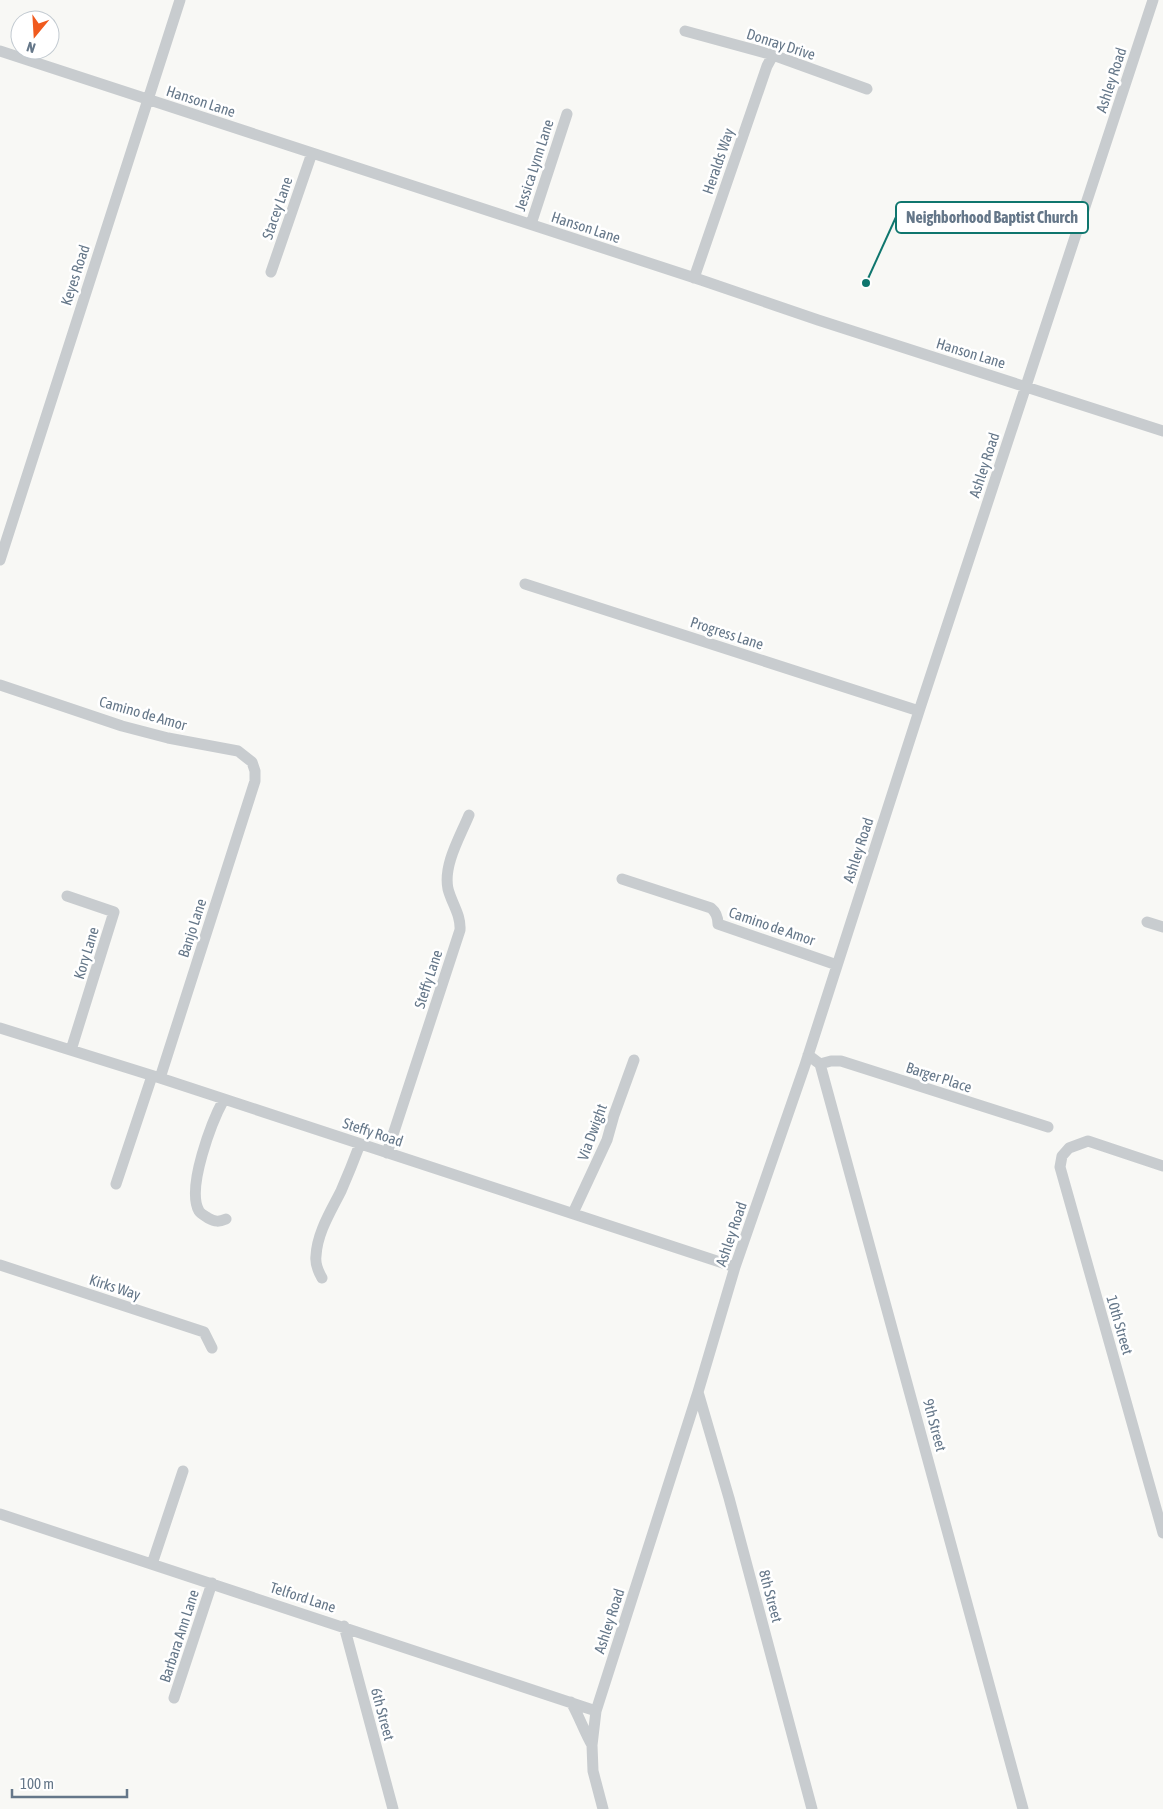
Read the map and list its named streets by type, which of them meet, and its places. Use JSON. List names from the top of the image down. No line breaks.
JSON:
{"streets":{"street":["Donray Drive","Ashley Road","Hanson Lane","Heralds Way","Jessica Lynn Lane","Stacey Lane","Keyes Road","Progress Lane","Camino de Amor","Banjo Lane","Kory Lane","Steffy Lane","Barger Place","Steffy Road","Via Dwight","Kirks Way","10th Street","9th Street","8th Street","Telford Lane","Barbara Ann Lane","6th Street"]},"crossings":[["Donray Drive","Heralds Way"],["Ashley Road","Hanson Lane"],["Ashley Road","Progress Lane"],["Ashley Road","Camino de Amor"],["Ashley Road","Steffy Road"],["Ashley Road","8th Street"],["Ashley Road","Telford Lane"],["Hanson Lane","Heralds Way"],["Hanson Lane","Jessica Lynn Lane"],["Hanson Lane","Stacey Lane"],["Hanson Lane","Keyes Road"],["Camino de Amor","Banjo Lane"],["Banjo Lane","Steffy Road"],["Kory Lane","Steffy Road"],["Steffy Lane","Steffy Road"],["Barger Place","9th Street"],["Steffy Road","Via Dwight"],["Telford Lane","Barbara Ann Lane"],["Telford Lane","6th Street"]],"places":["Neighborhood Baptist Church"],"scale_bar":"100 m","north":"bottom"}
